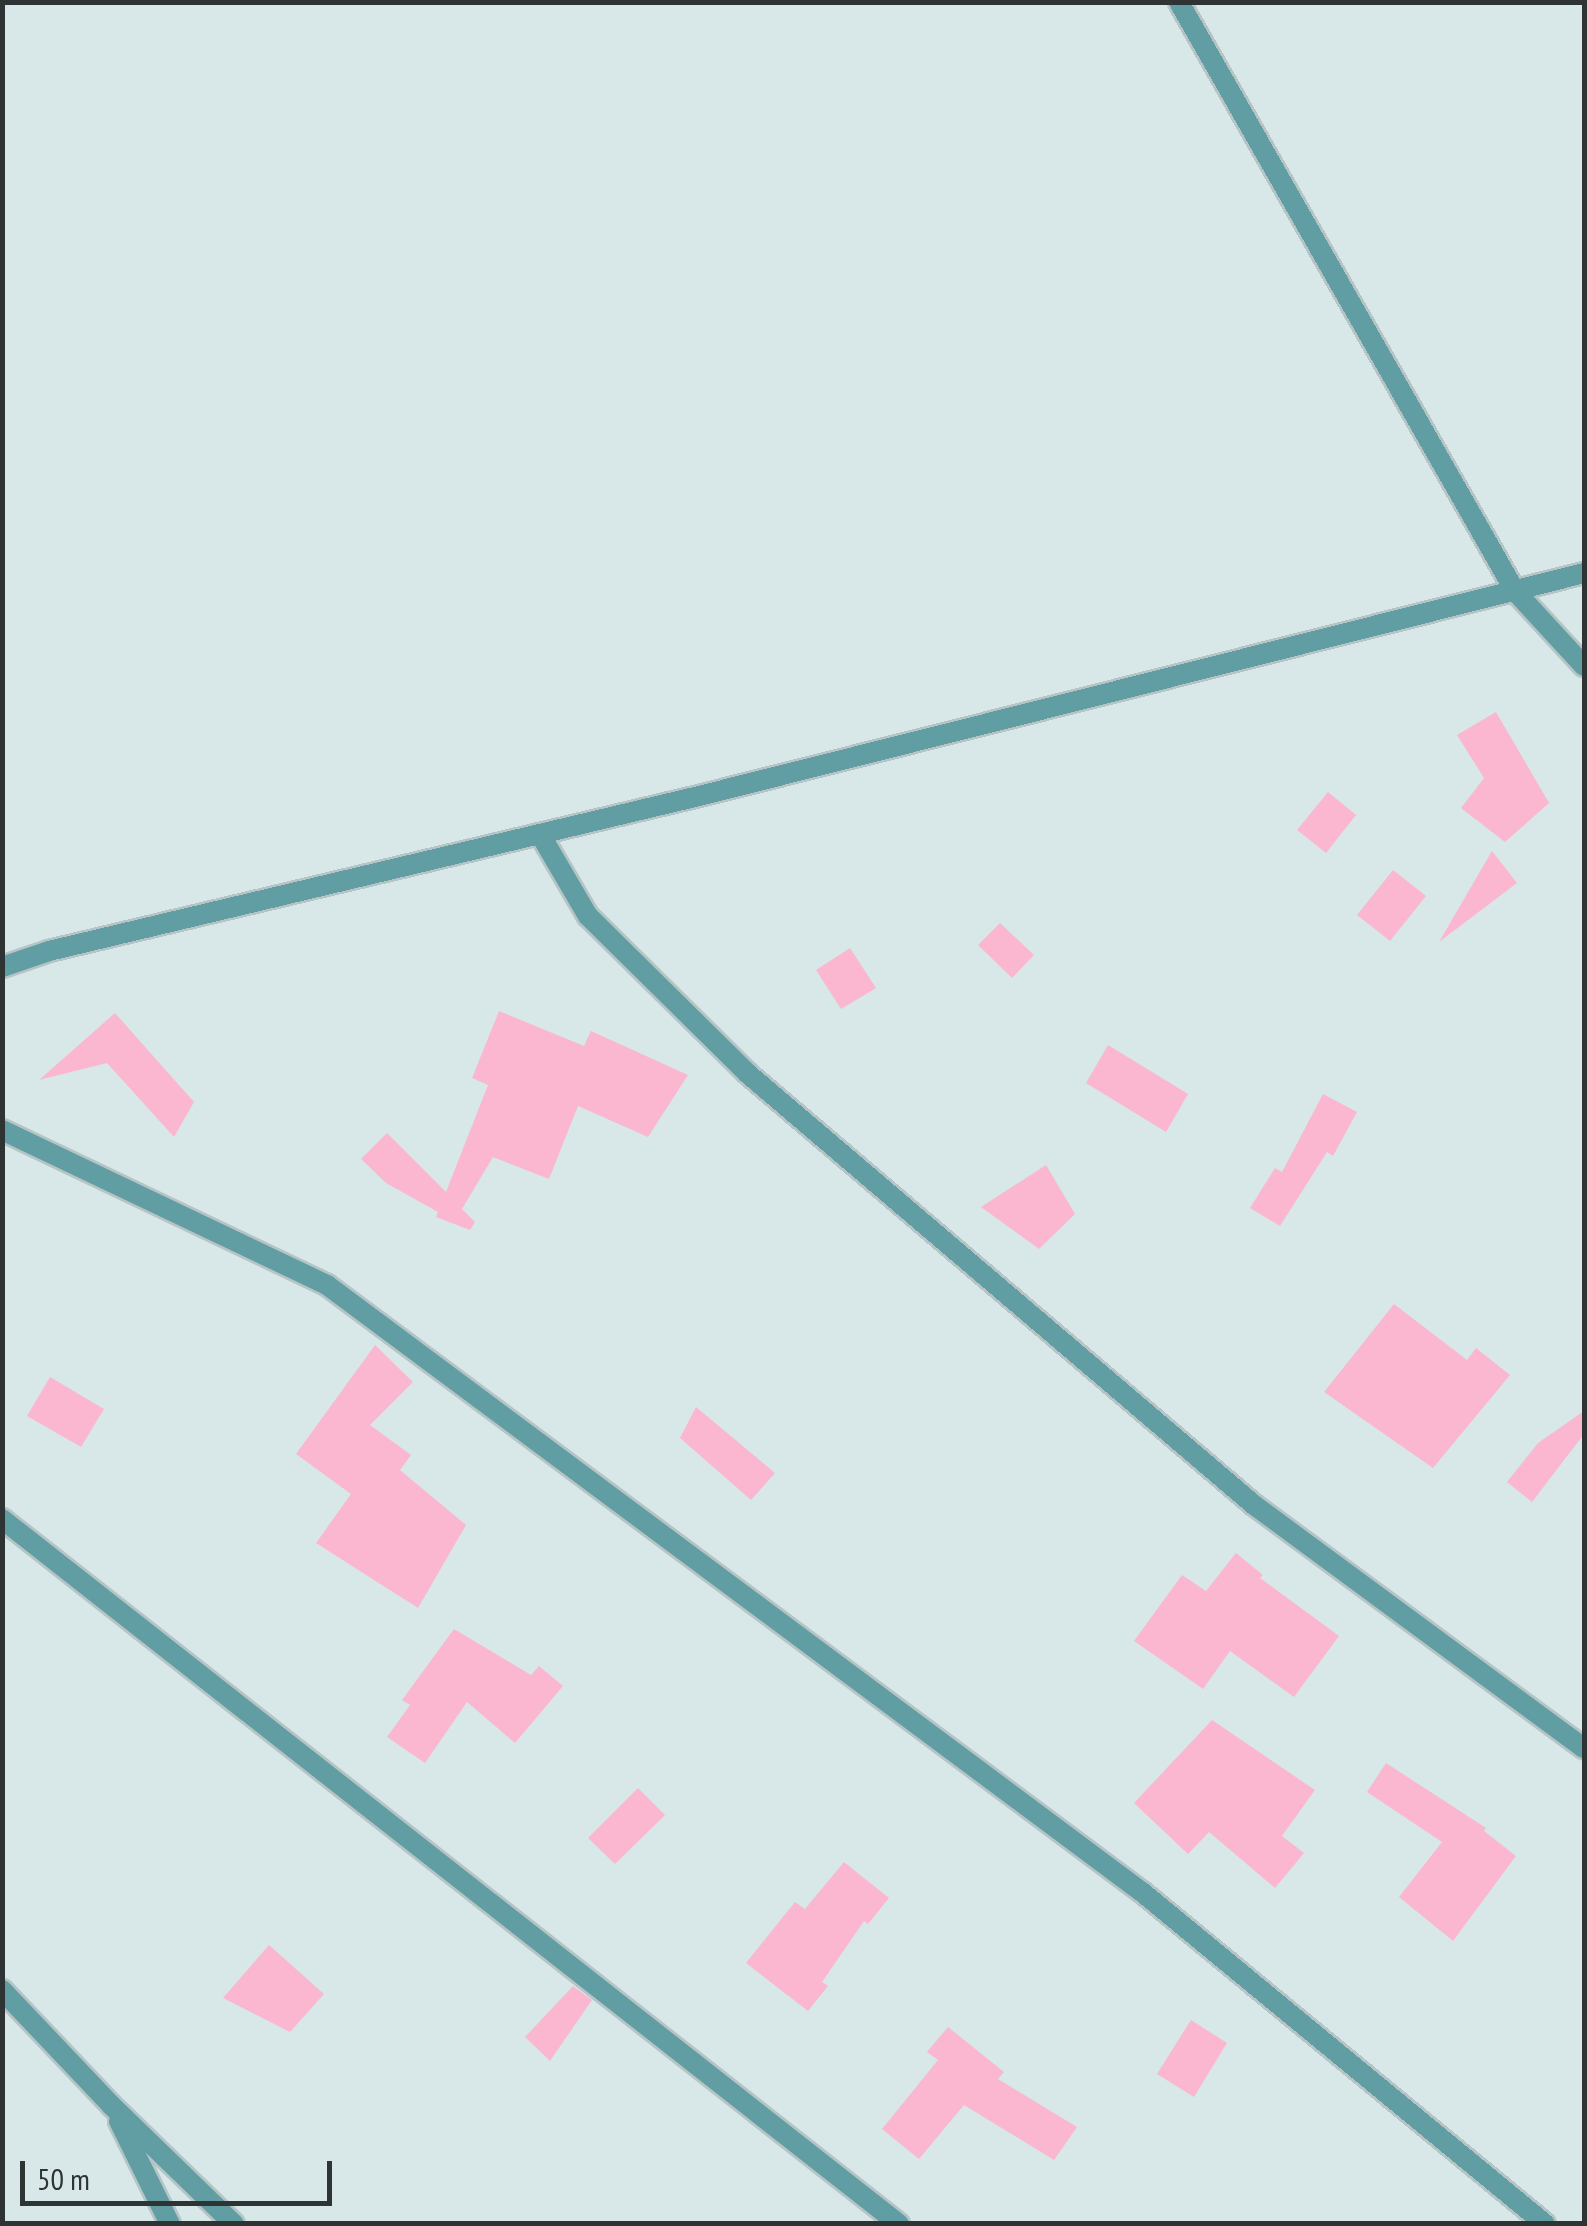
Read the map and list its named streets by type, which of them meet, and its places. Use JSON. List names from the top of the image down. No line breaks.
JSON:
{"scale_bar":"50 m"}
